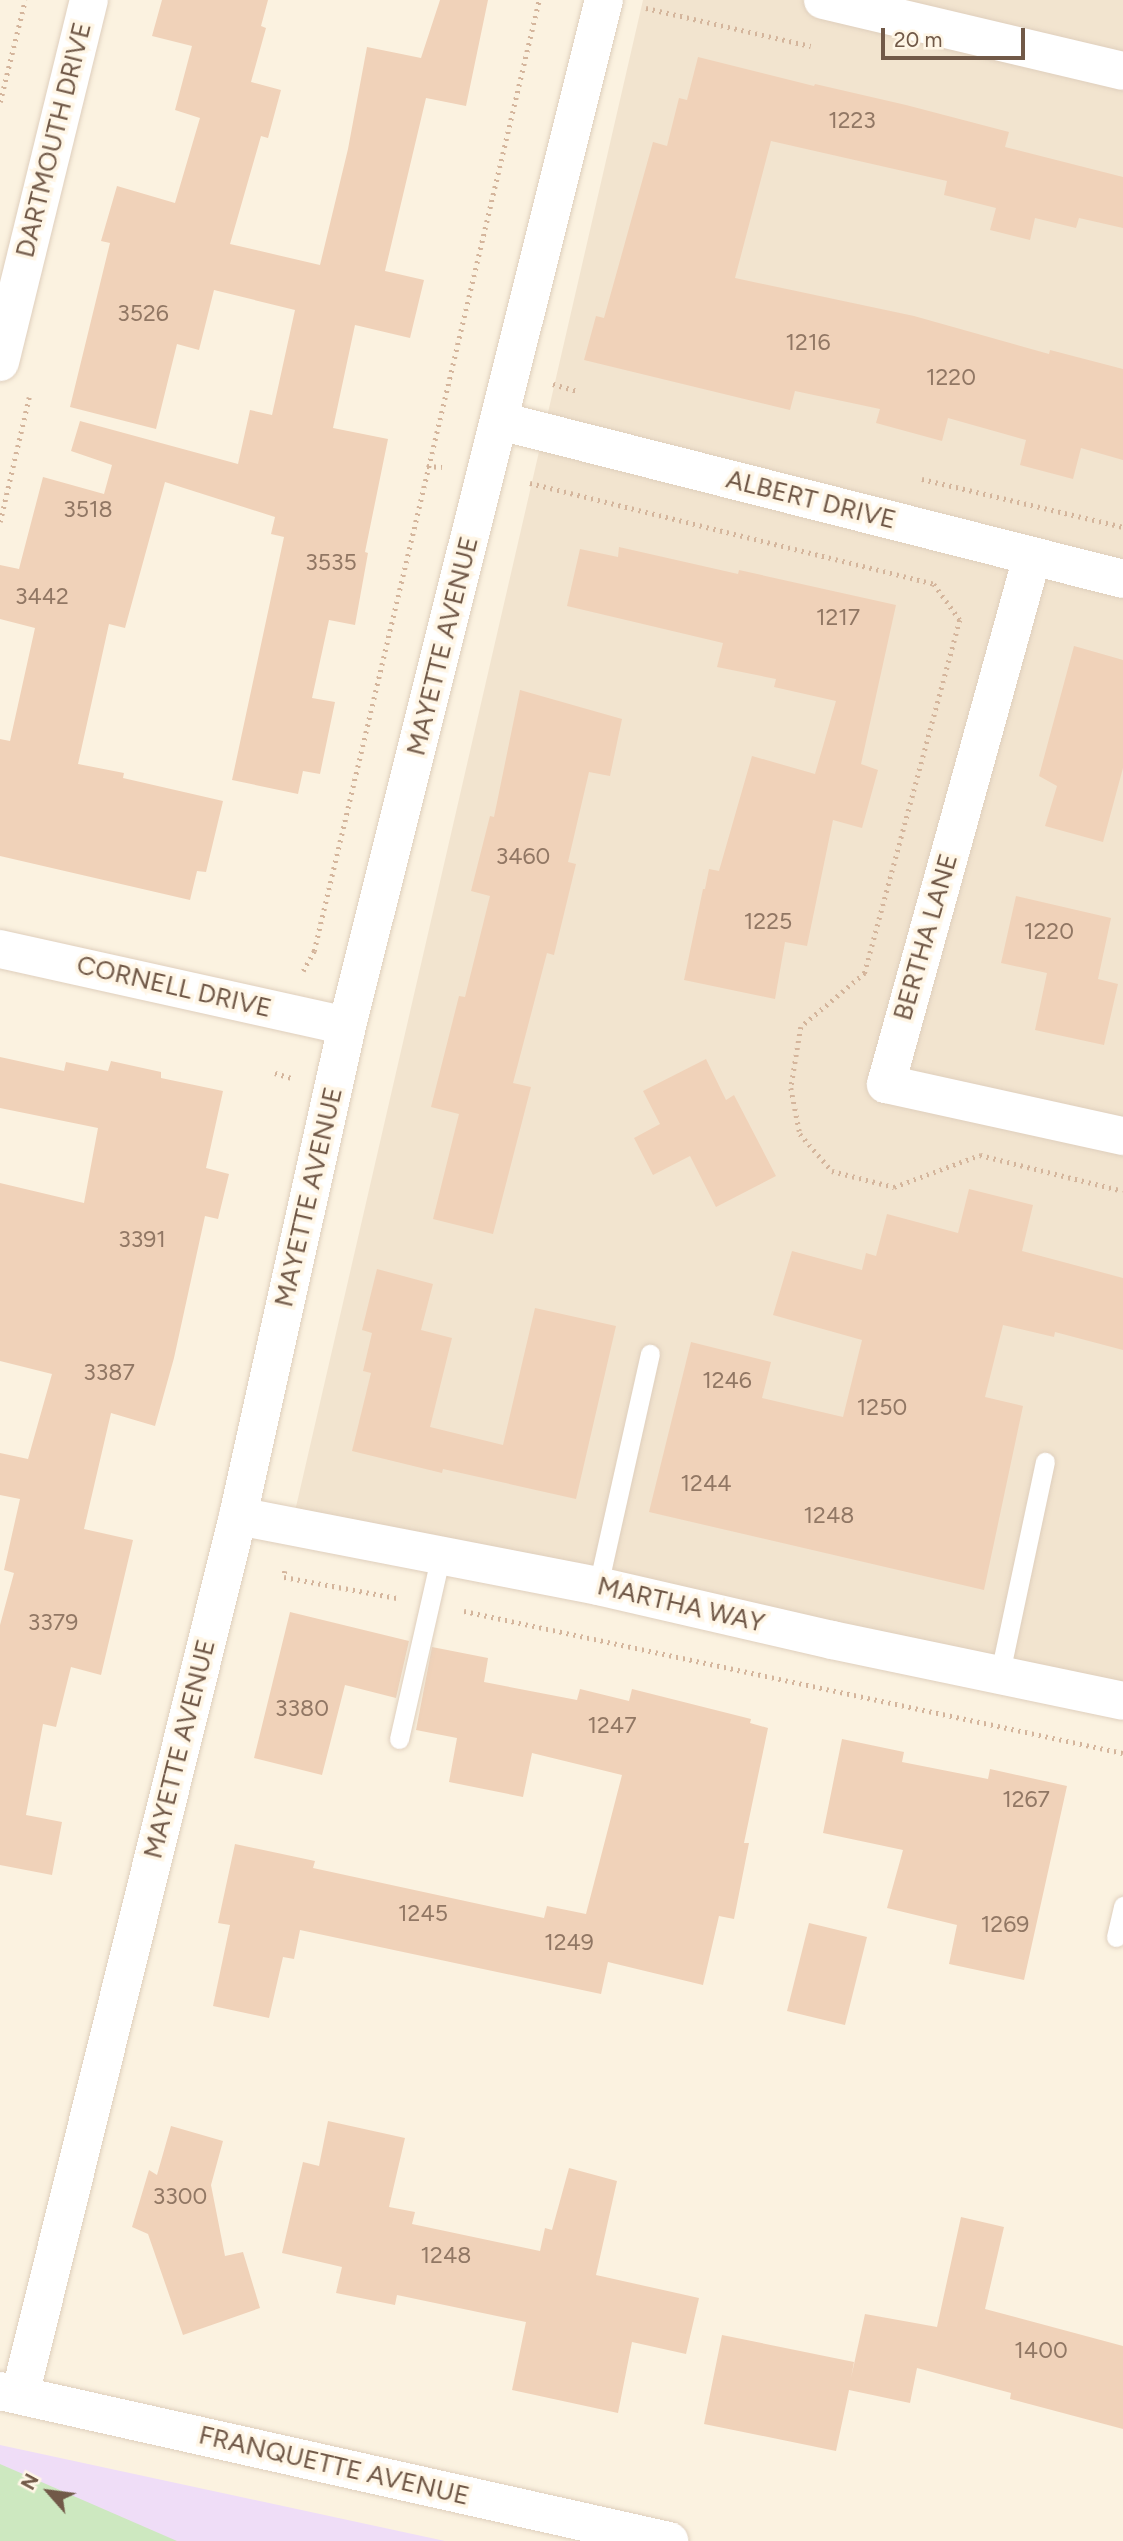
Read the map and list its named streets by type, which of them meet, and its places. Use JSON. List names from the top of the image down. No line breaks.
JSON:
{"streets":{"street":["DARTMOUTH DRIVE","ALBERT DRIVE","MAYETTE AVENUE","BERTHA LANE","CORNELL DRIVE","MARTHA WAY","FRANQUETTE AVENUE"]},"crossings":[["ALBERT DRIVE","MAYETTE AVENUE"],["ALBERT DRIVE","BERTHA LANE"],["MAYETTE AVENUE","CORNELL DRIVE"],["MAYETTE AVENUE","MARTHA WAY"],["MAYETTE AVENUE","FRANQUETTE AVENUE"]],"house_numbers":["1223","3526","1216","1220","3518","3535","3442","1217","3460","1225","1220","3391","3387","1246","1250","1244","1248","3379","3380","1247","1267","1245","1269","1249","3300","1248","1400"],"scale_bar":"20 m","north":"top left"}
